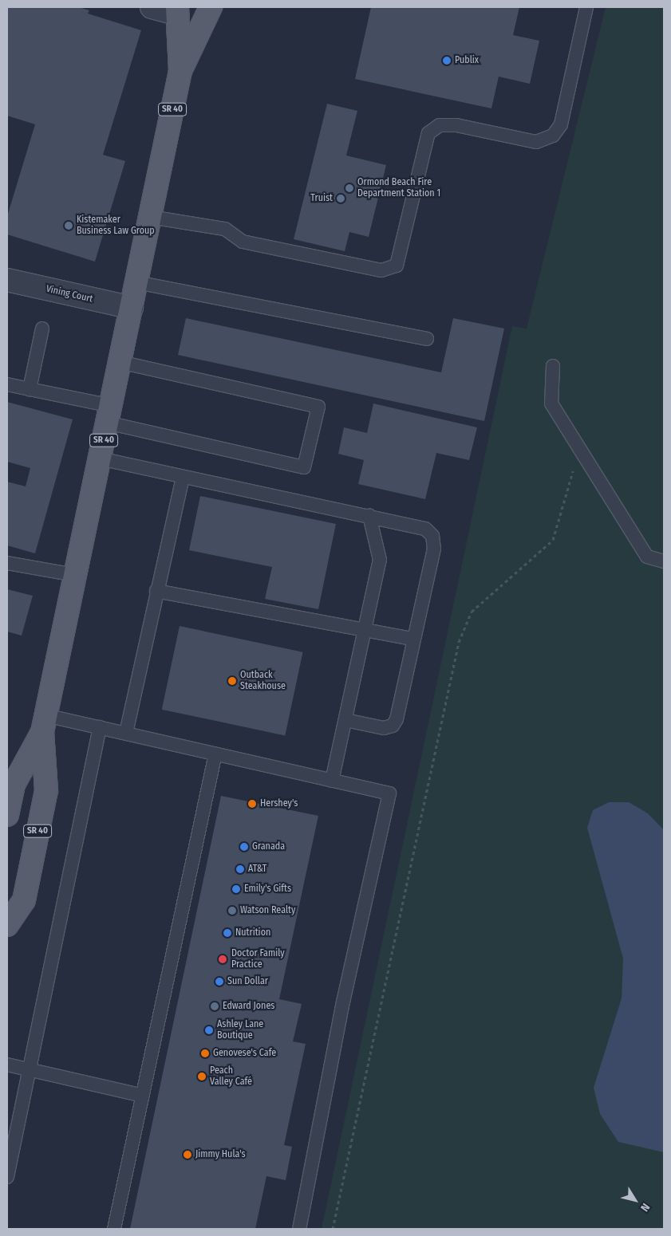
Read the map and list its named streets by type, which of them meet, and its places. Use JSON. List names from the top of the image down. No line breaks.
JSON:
{"streets":{"main road":["SR 40"],"street":["Vining Court"]},"crossings":[["SR 40","Vining Court"]],"places":["Publix","Ormond Beach Fire Department Station 1","Truist","Kistemaker Business Law Group","Outback Steakhouse","Hershey's","Granada","AT&T","Emily's Gifts","Watson Realty","Nutrition","Doctor Family Practice","Sun Dollar","Edward Jones","Ashley Lane Boutique","Genovese's Cafe","Peach Valley Café","Jimmy Hula's"],"north":"bottom right"}
